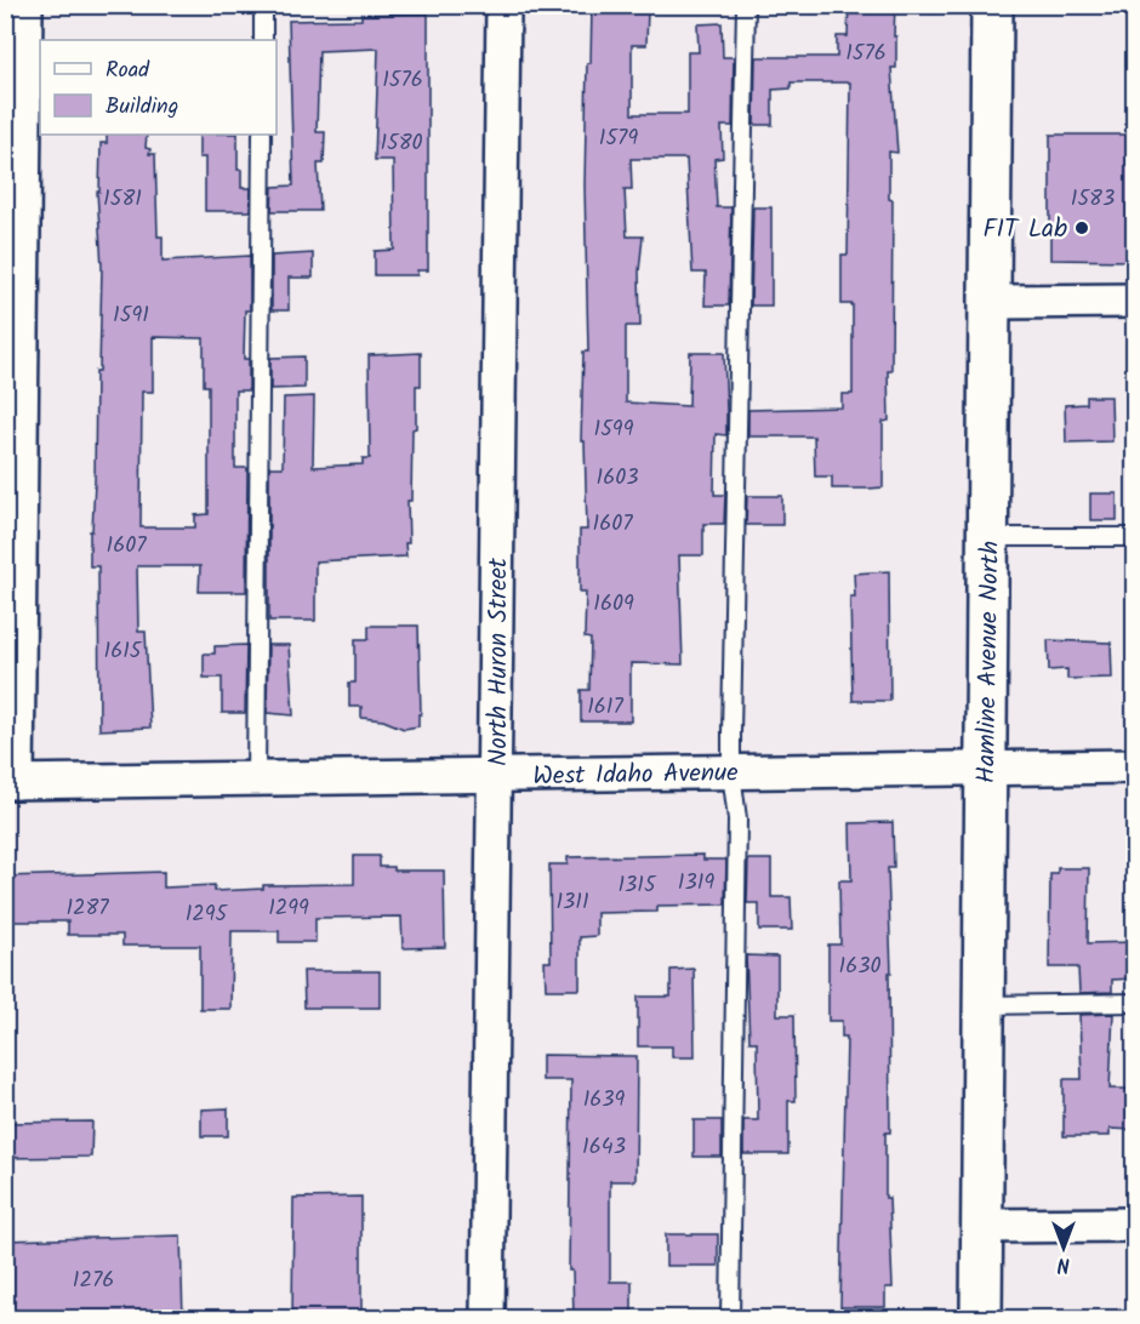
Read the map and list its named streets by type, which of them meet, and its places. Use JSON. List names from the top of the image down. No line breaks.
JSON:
{"streets":{"street":["North Huron Street","Hamline Avenue North","West Idaho Avenue"]},"crossings":[["North Huron Street","West Idaho Avenue"],["Hamline Avenue North","West Idaho Avenue"]],"places":["FIT Lab"],"house_numbers":["1576","1576","1579","1580","1581","1583","1591","1599","1603","1607","1607","1609","1615","1617","1319","1315","1311","1287","1299","1295","1630","1639","1643","1276"],"legend":["Road","Building"],"north":"bottom"}
